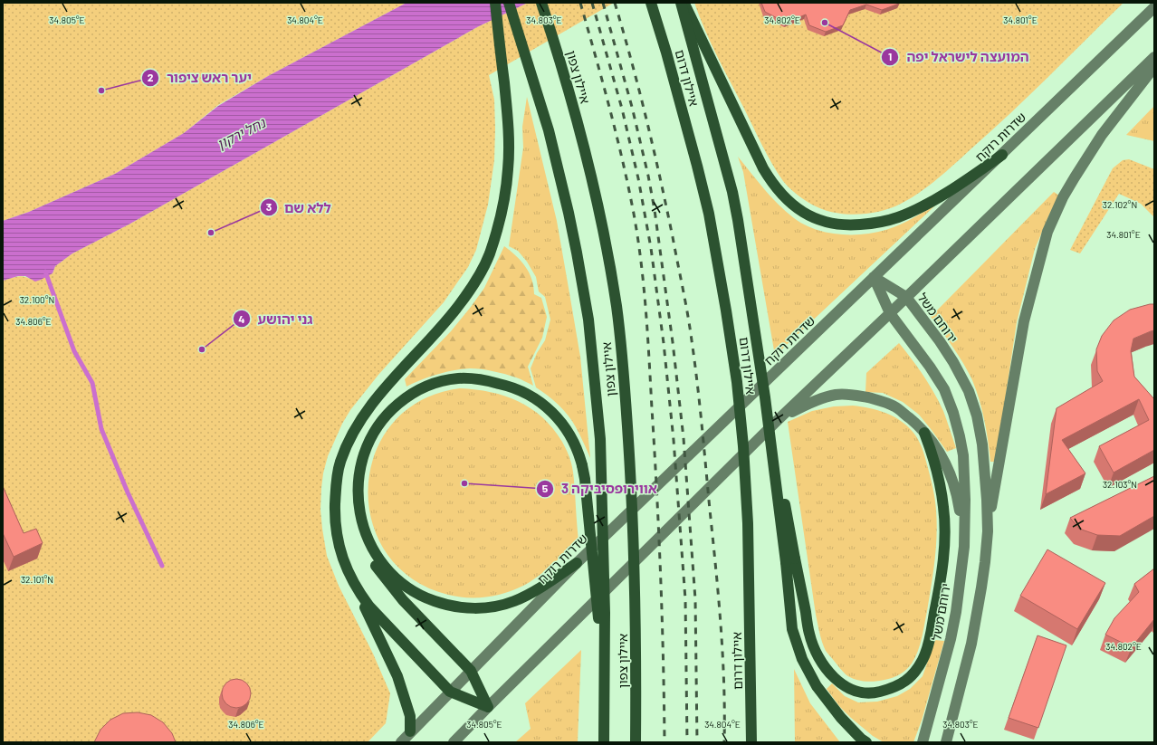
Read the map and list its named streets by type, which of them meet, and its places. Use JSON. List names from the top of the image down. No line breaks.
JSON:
{"streets":{"highway":["איילון צפון","איילון דרום"],"main road":["שדרות רוקח","ירוחם משל"]},"crossings":[["שדרות רוקח","ירוחם משל"]],"water":["נחל ירקון"],"places":["המועצה לישראל יפה","יער ראש ציפור","ללא שם","גני יהושע","אווירופסיביקה 3"],"coordinates":["34.803°E","34.805°E","34.804°E","34.802°E","34.801°E","32.102°N","32.100°N","34.806°E","32.103°N","32.101°N"]}
